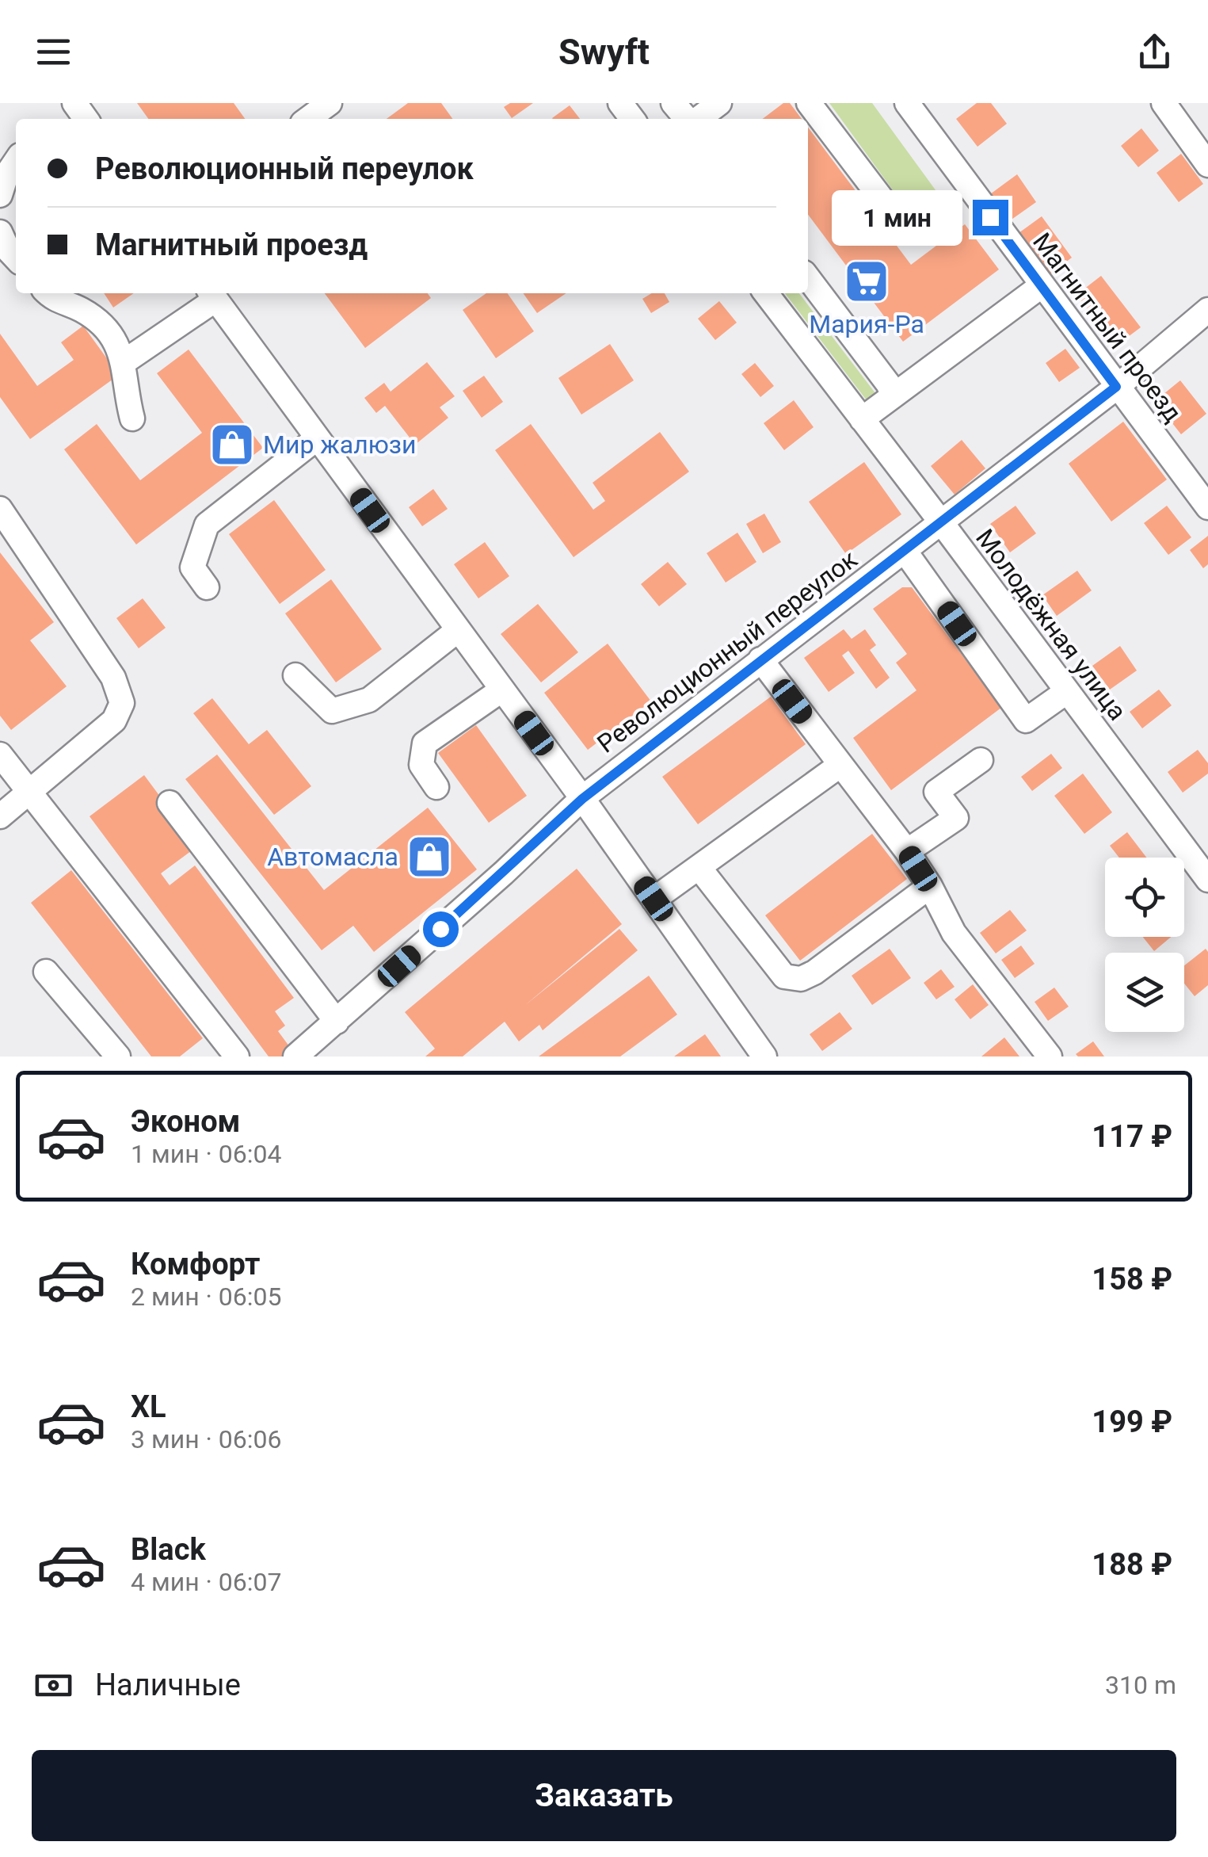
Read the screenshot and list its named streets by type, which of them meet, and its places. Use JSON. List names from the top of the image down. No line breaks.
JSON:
{"streets":{"street":["Магнитный проезд","Молодёжная улица","Революционный переулок"]},"crossings":[["Магнитный проезд","Революционный переулок"],["Молодёжная улица","Революционный переулок"]],"places":{"supermarket":["Мария-Ра"],"shop":["Мир жалюзи","Автомасла"]},"page":{"header":"Swyft","banner":["Революционный переулок","Магнитный проезд"],"bubble":"1 мин","list":[{"name":"Эконом","note":"1 мин · 06:04","value":"117 ₽"},{"name":"Комфорт","note":"2 мин · 06:05","value":"158 ₽"},{"name":"XL","note":"3 мин · 06:06","value":"199 ₽"},{"name":"Black","note":"4 мин · 06:07","value":"188 ₽"}],"pay":["Наличные","310 m"],"buttons":"Заказать"}}
